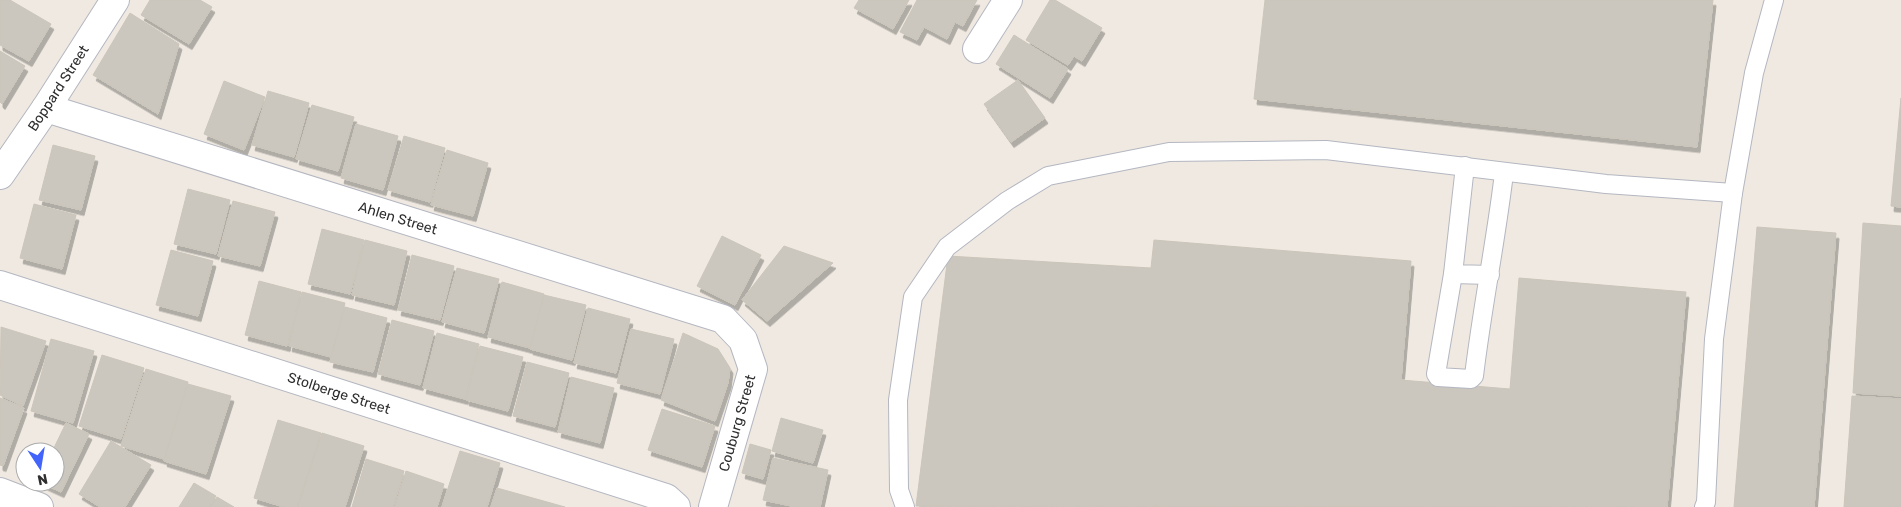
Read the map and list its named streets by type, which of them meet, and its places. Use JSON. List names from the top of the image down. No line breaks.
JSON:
{"streets":{"street":["Boppard Street","Ahlen Street","Stolberge Street","Couburg Street"]},"crossings":[["Boppard Street","Ahlen Street"],["Ahlen Street","Couburg Street"]],"north":"bottom"}
